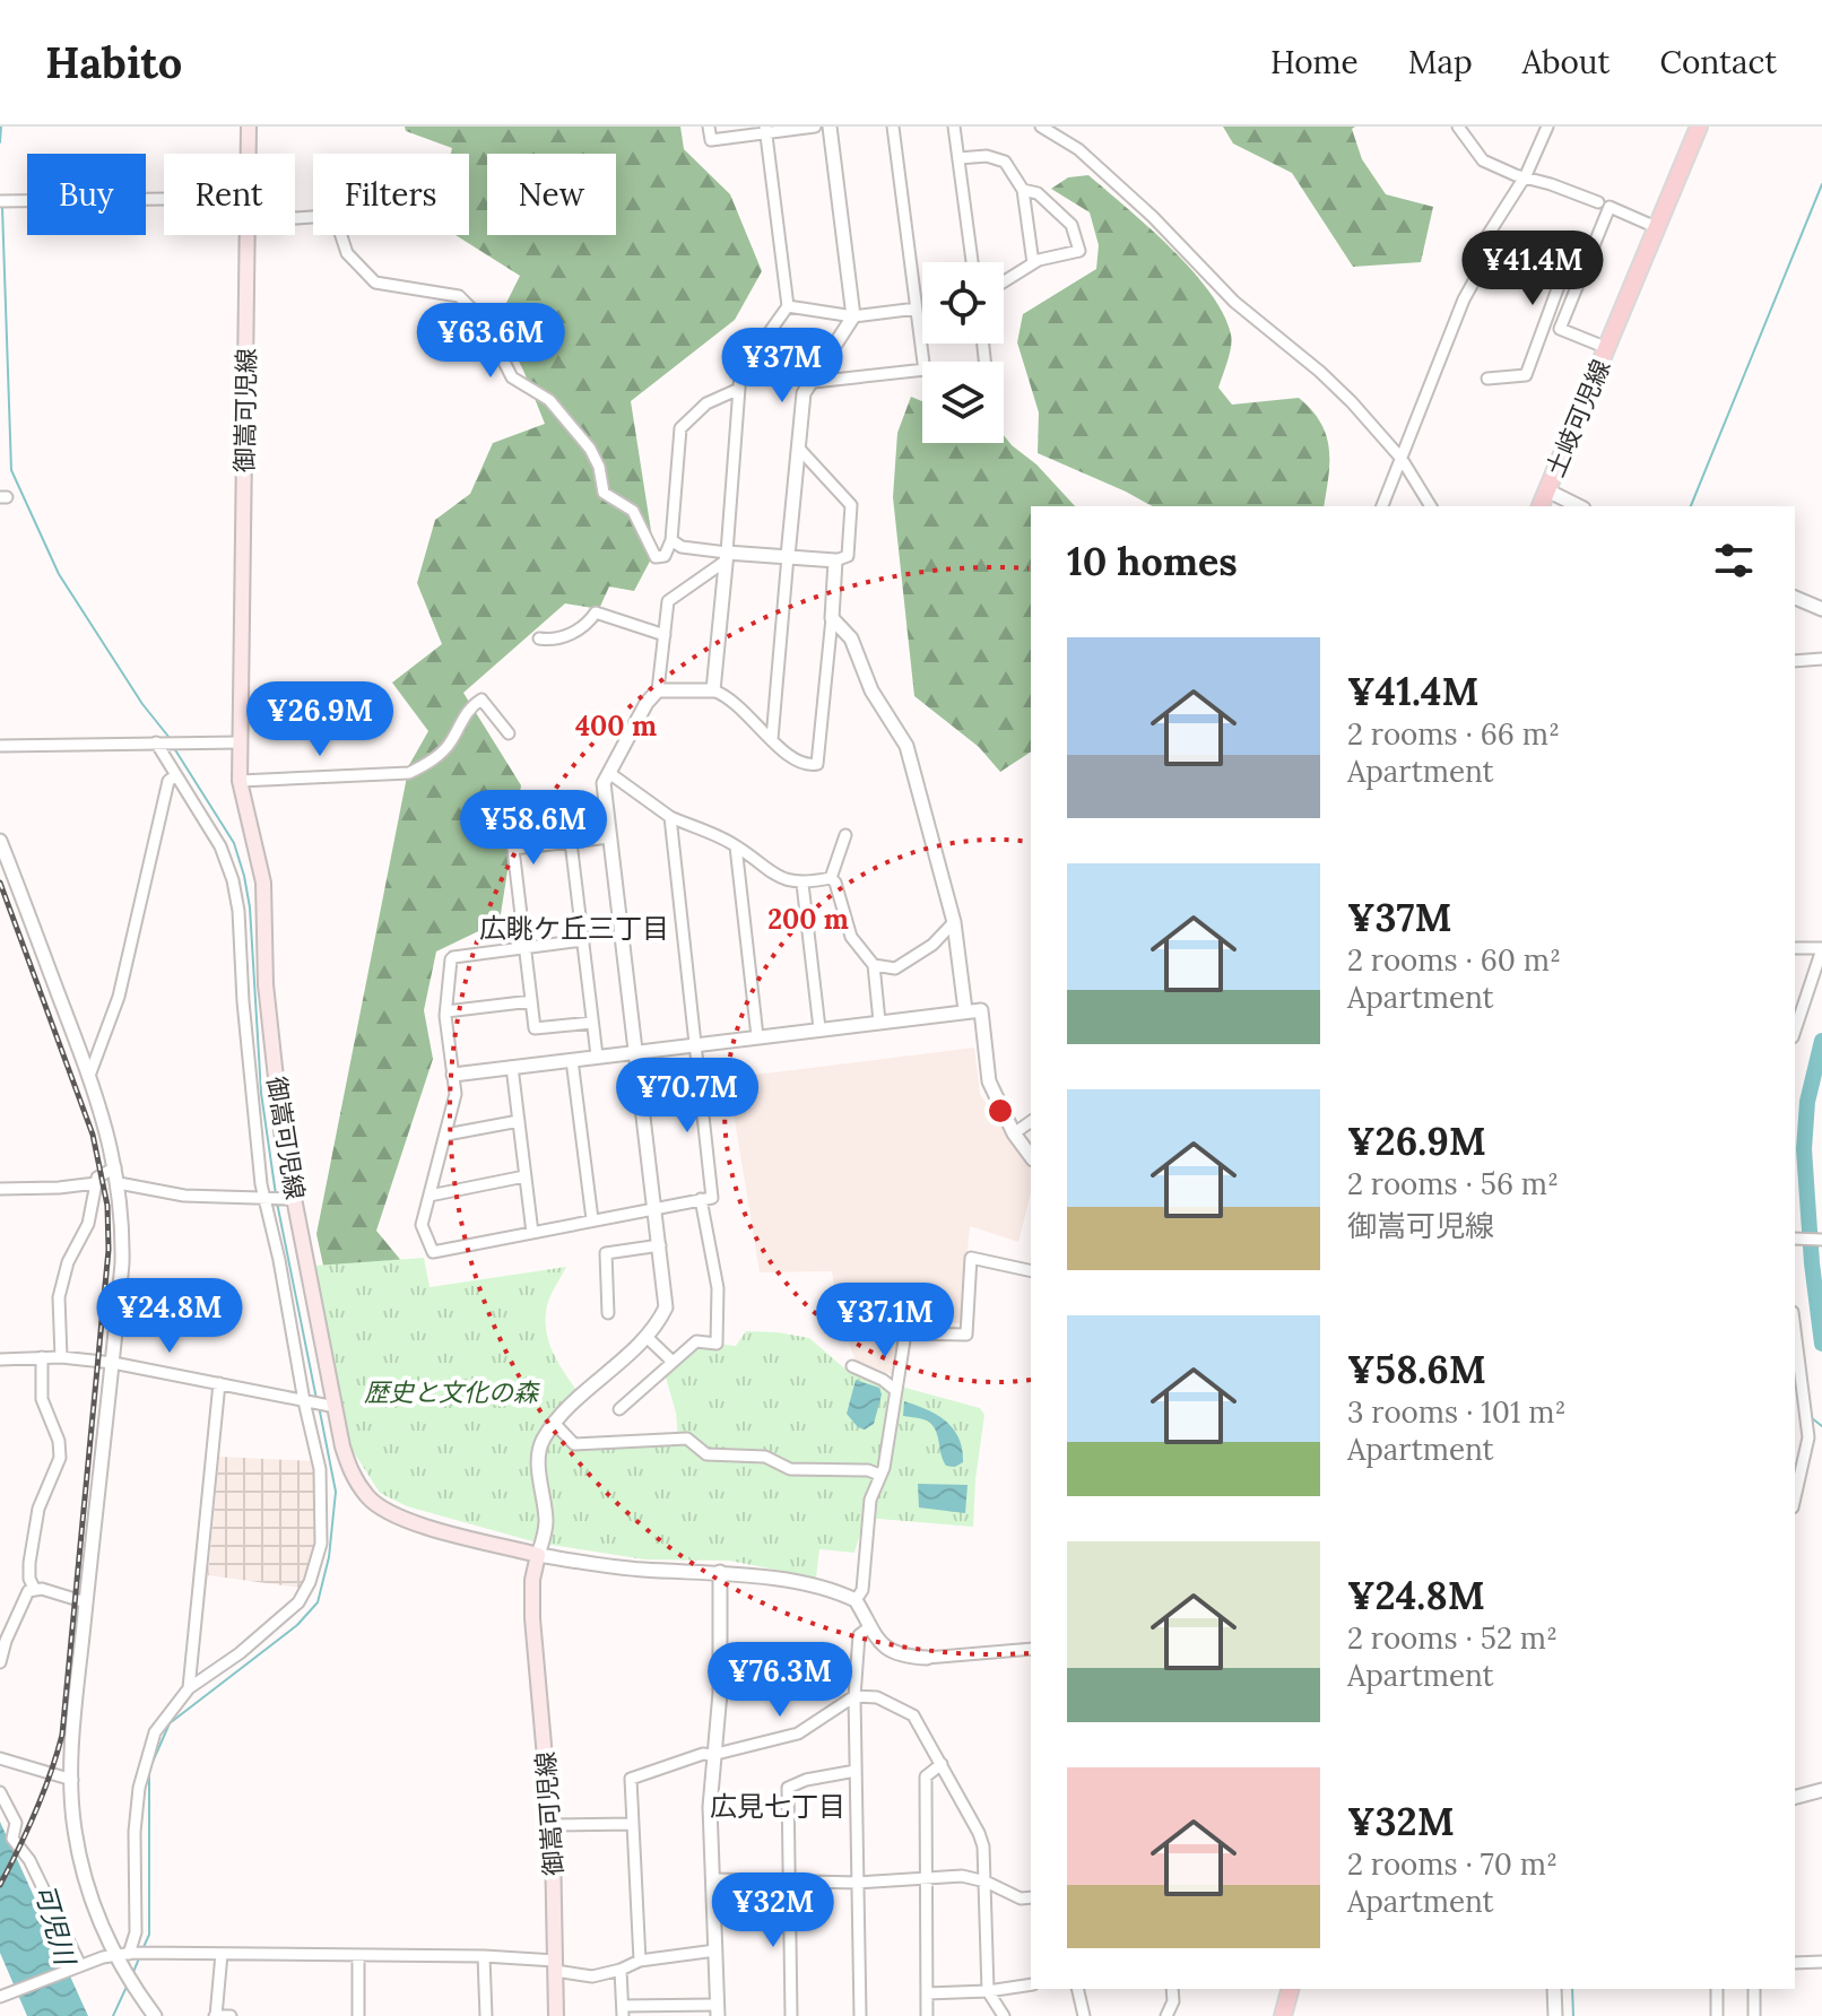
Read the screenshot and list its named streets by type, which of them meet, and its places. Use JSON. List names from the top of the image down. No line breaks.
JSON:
{"streets":{"main road":["御嵩可児線","土岐可児線"]},"districts":["広眺ケ丘三丁目","広見七丁目"],"water":["可児川"],"parks":["歴史と文化の森"],"page":{"header":"Habito","nav":["Home","Map","About","Contact"],"chip":["Buy","Rent","Filters","New"],"price":["¥41.4M","¥63.6M","¥37M","¥26.9M","¥58.6M","¥70.7M","¥24.8M","¥37.1M","¥76.3M","¥32M"],"heading":"10 homes","list":[{"name":"¥41.4M","note":"2 rooms · 66 m² · Apartment"},{"name":"¥37M","note":"2 rooms · 60 m² · Apartment"},{"name":"¥26.9M","note":"2 rooms · 56 m² · 御嵩可児線"},{"name":"¥58.6M","note":"3 rooms · 101 m² · Apartment"},{"name":"¥24.8M","note":"2 rooms · 52 m² · Apartment"},{"name":"¥32M","note":"2 rooms · 70 m² · Apartment"}]},"rings":["400 m","200 m"]}
